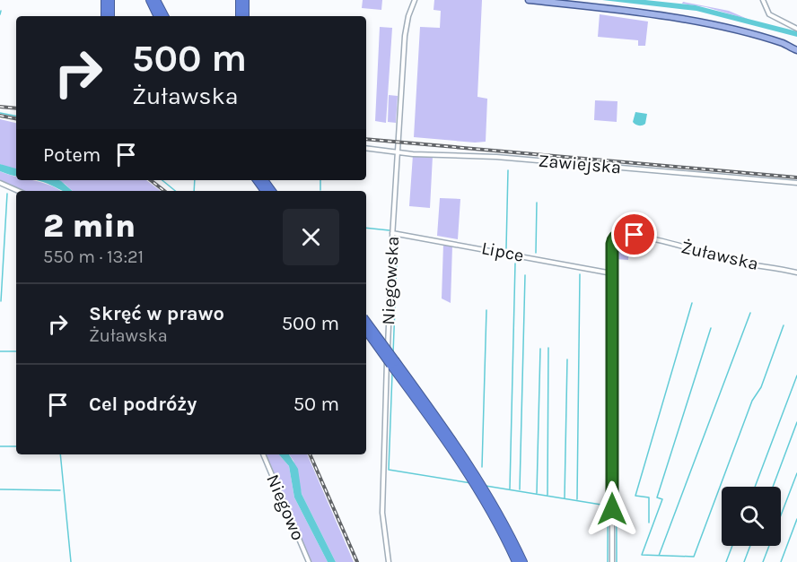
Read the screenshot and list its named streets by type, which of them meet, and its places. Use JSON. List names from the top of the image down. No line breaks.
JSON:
{"streets":{"street":["Zawiejska","Lipce","Żuławska","Niegowska","Niegowo"]},"crossings":[["Zawiejska","Niegowska"],["Lipce","Żuławska"],["Lipce","Niegowska"]],"page":{"turn":["500 m","Żuławska"],"then":"Potem","heading":["2 min","550 m · 13:21"],"list":[{"name":"Skręć w prawo","note":"Żuławska","value":"500 m"},{"name":"Cel podróży","value":"50 m"}]}}
